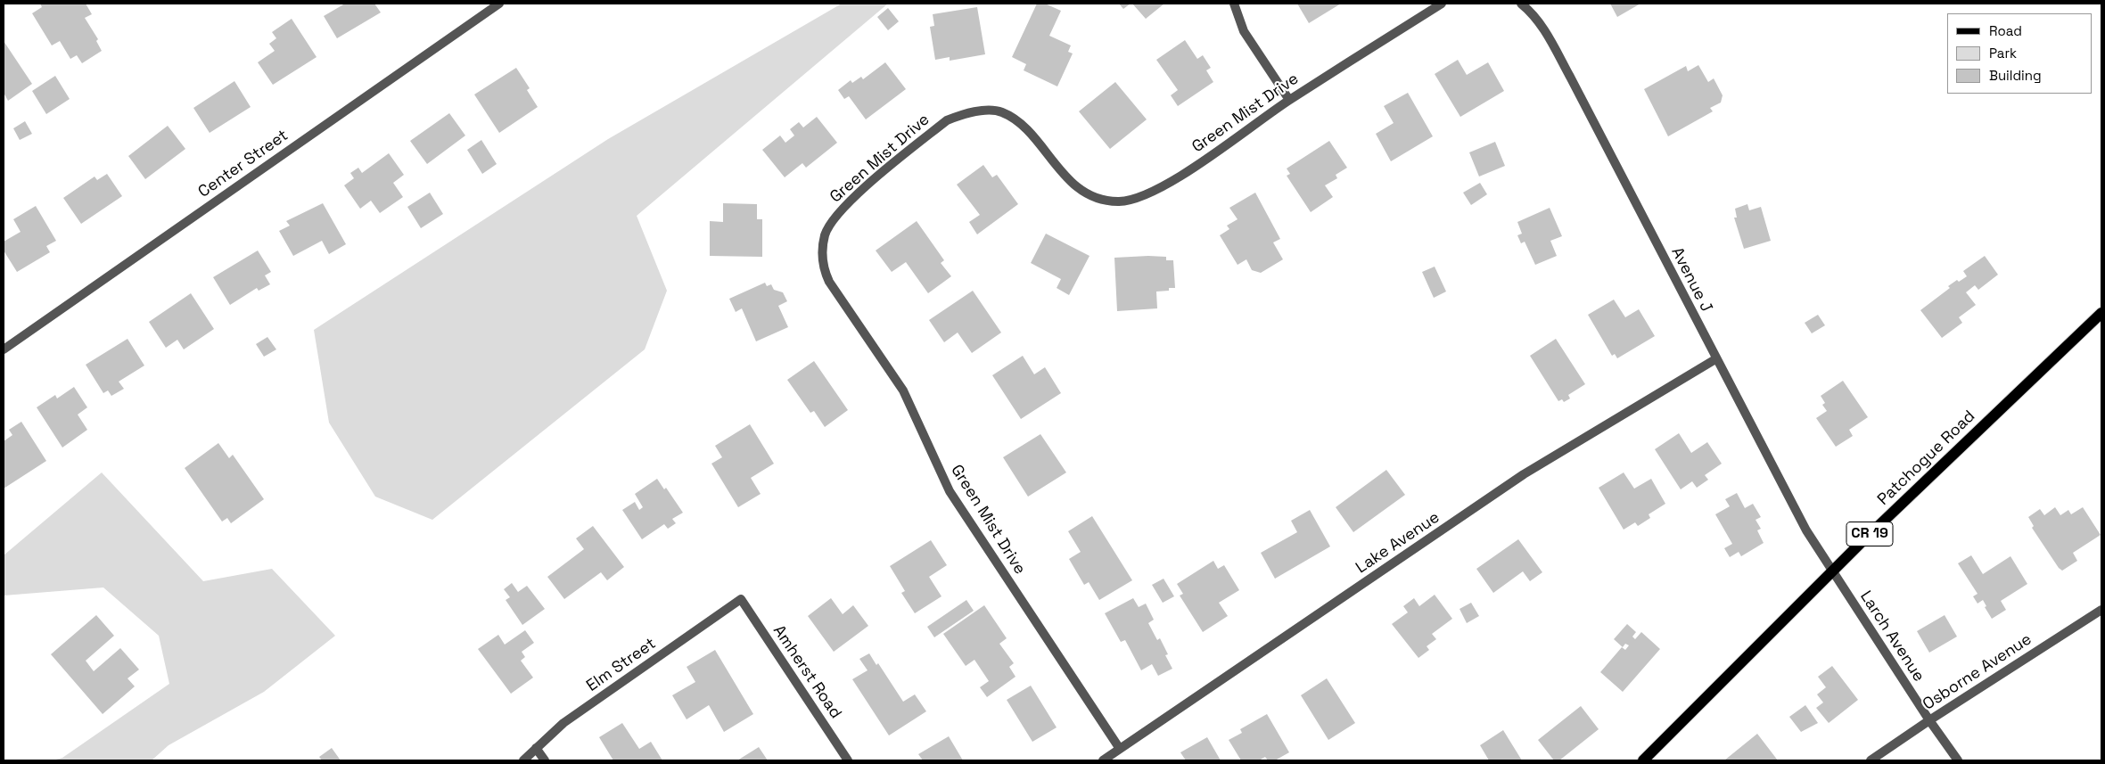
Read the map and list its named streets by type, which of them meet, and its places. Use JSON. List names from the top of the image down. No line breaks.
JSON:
{"streets":{"main road":["Patchogue Road","CR 19"],"street":["Green Mist Drive","Center Street","Avenue J","Lake Avenue","Larch Avenue","Elm Street","Amherst Road","Osborne Avenue"]},"crossings":[["Green Mist Drive","Lake Avenue"],["Avenue J","Patchogue Road"],["Avenue J","Lake Avenue"],["Avenue J","Larch Avenue"],["Patchogue Road","Larch Avenue"],["Larch Avenue","Osborne Avenue"],["Elm Street","Amherst Road"]],"legend":["Road","Park","Building"]}
